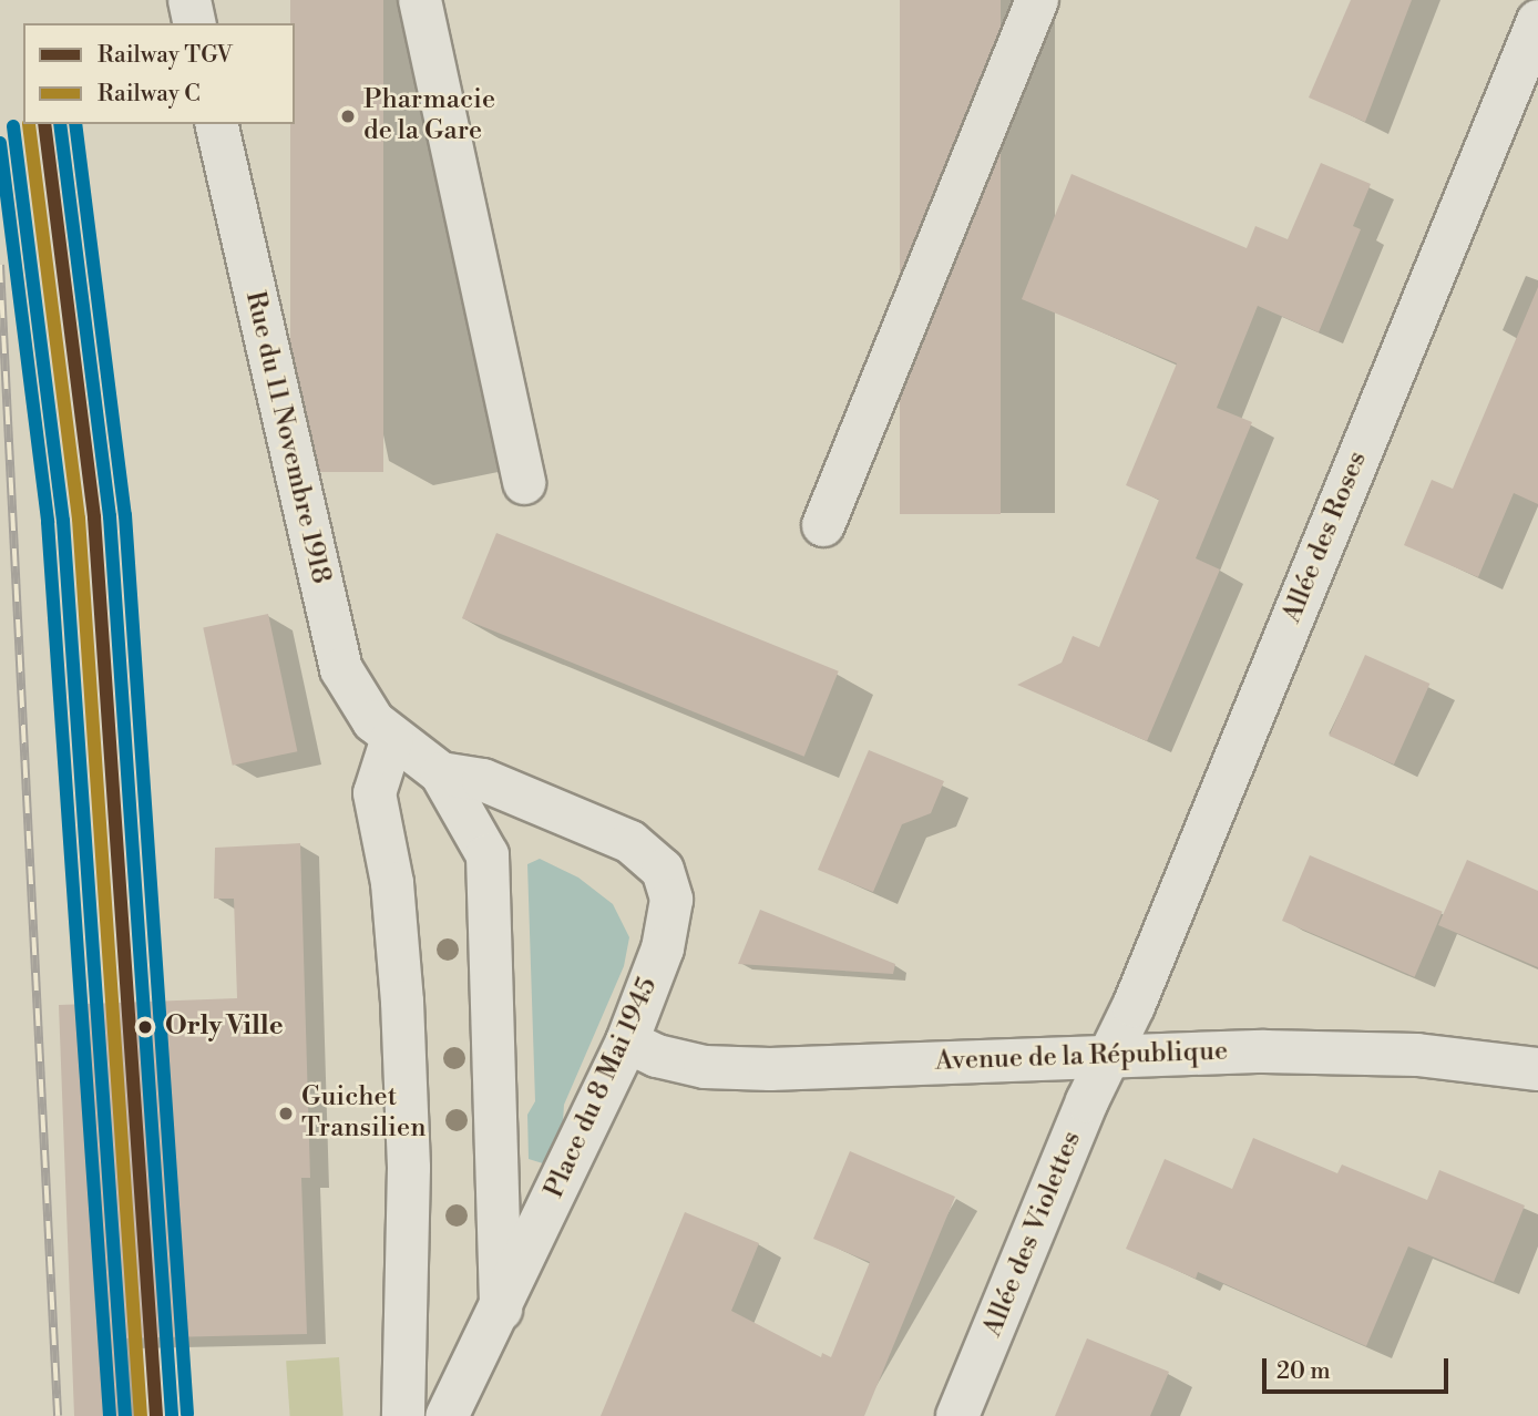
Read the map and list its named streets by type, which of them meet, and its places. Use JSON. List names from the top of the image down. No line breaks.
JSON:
{"streets":{"street":["Rue du 11 Novembre 1918","Allée des Roses","Avenue de la République","Place du 8 Mai 1945","Allée des Violettes"]},"crossings":[["Rue du 11 Novembre 1918","Place du 8 Mai 1945"],["Allée des Roses","Avenue de la République"],["Allée des Roses","Allée des Violettes"],["Avenue de la République","Place du 8 Mai 1945"],["Avenue de la République","Allée des Violettes"]],"places":["Pharmacie de la Gare","Orly Ville","Guichet Transilien"],"lines":["rail line TGV","rail line C"],"legend":["Railway TGV","Railway C"],"scale_bar":"20 m"}
